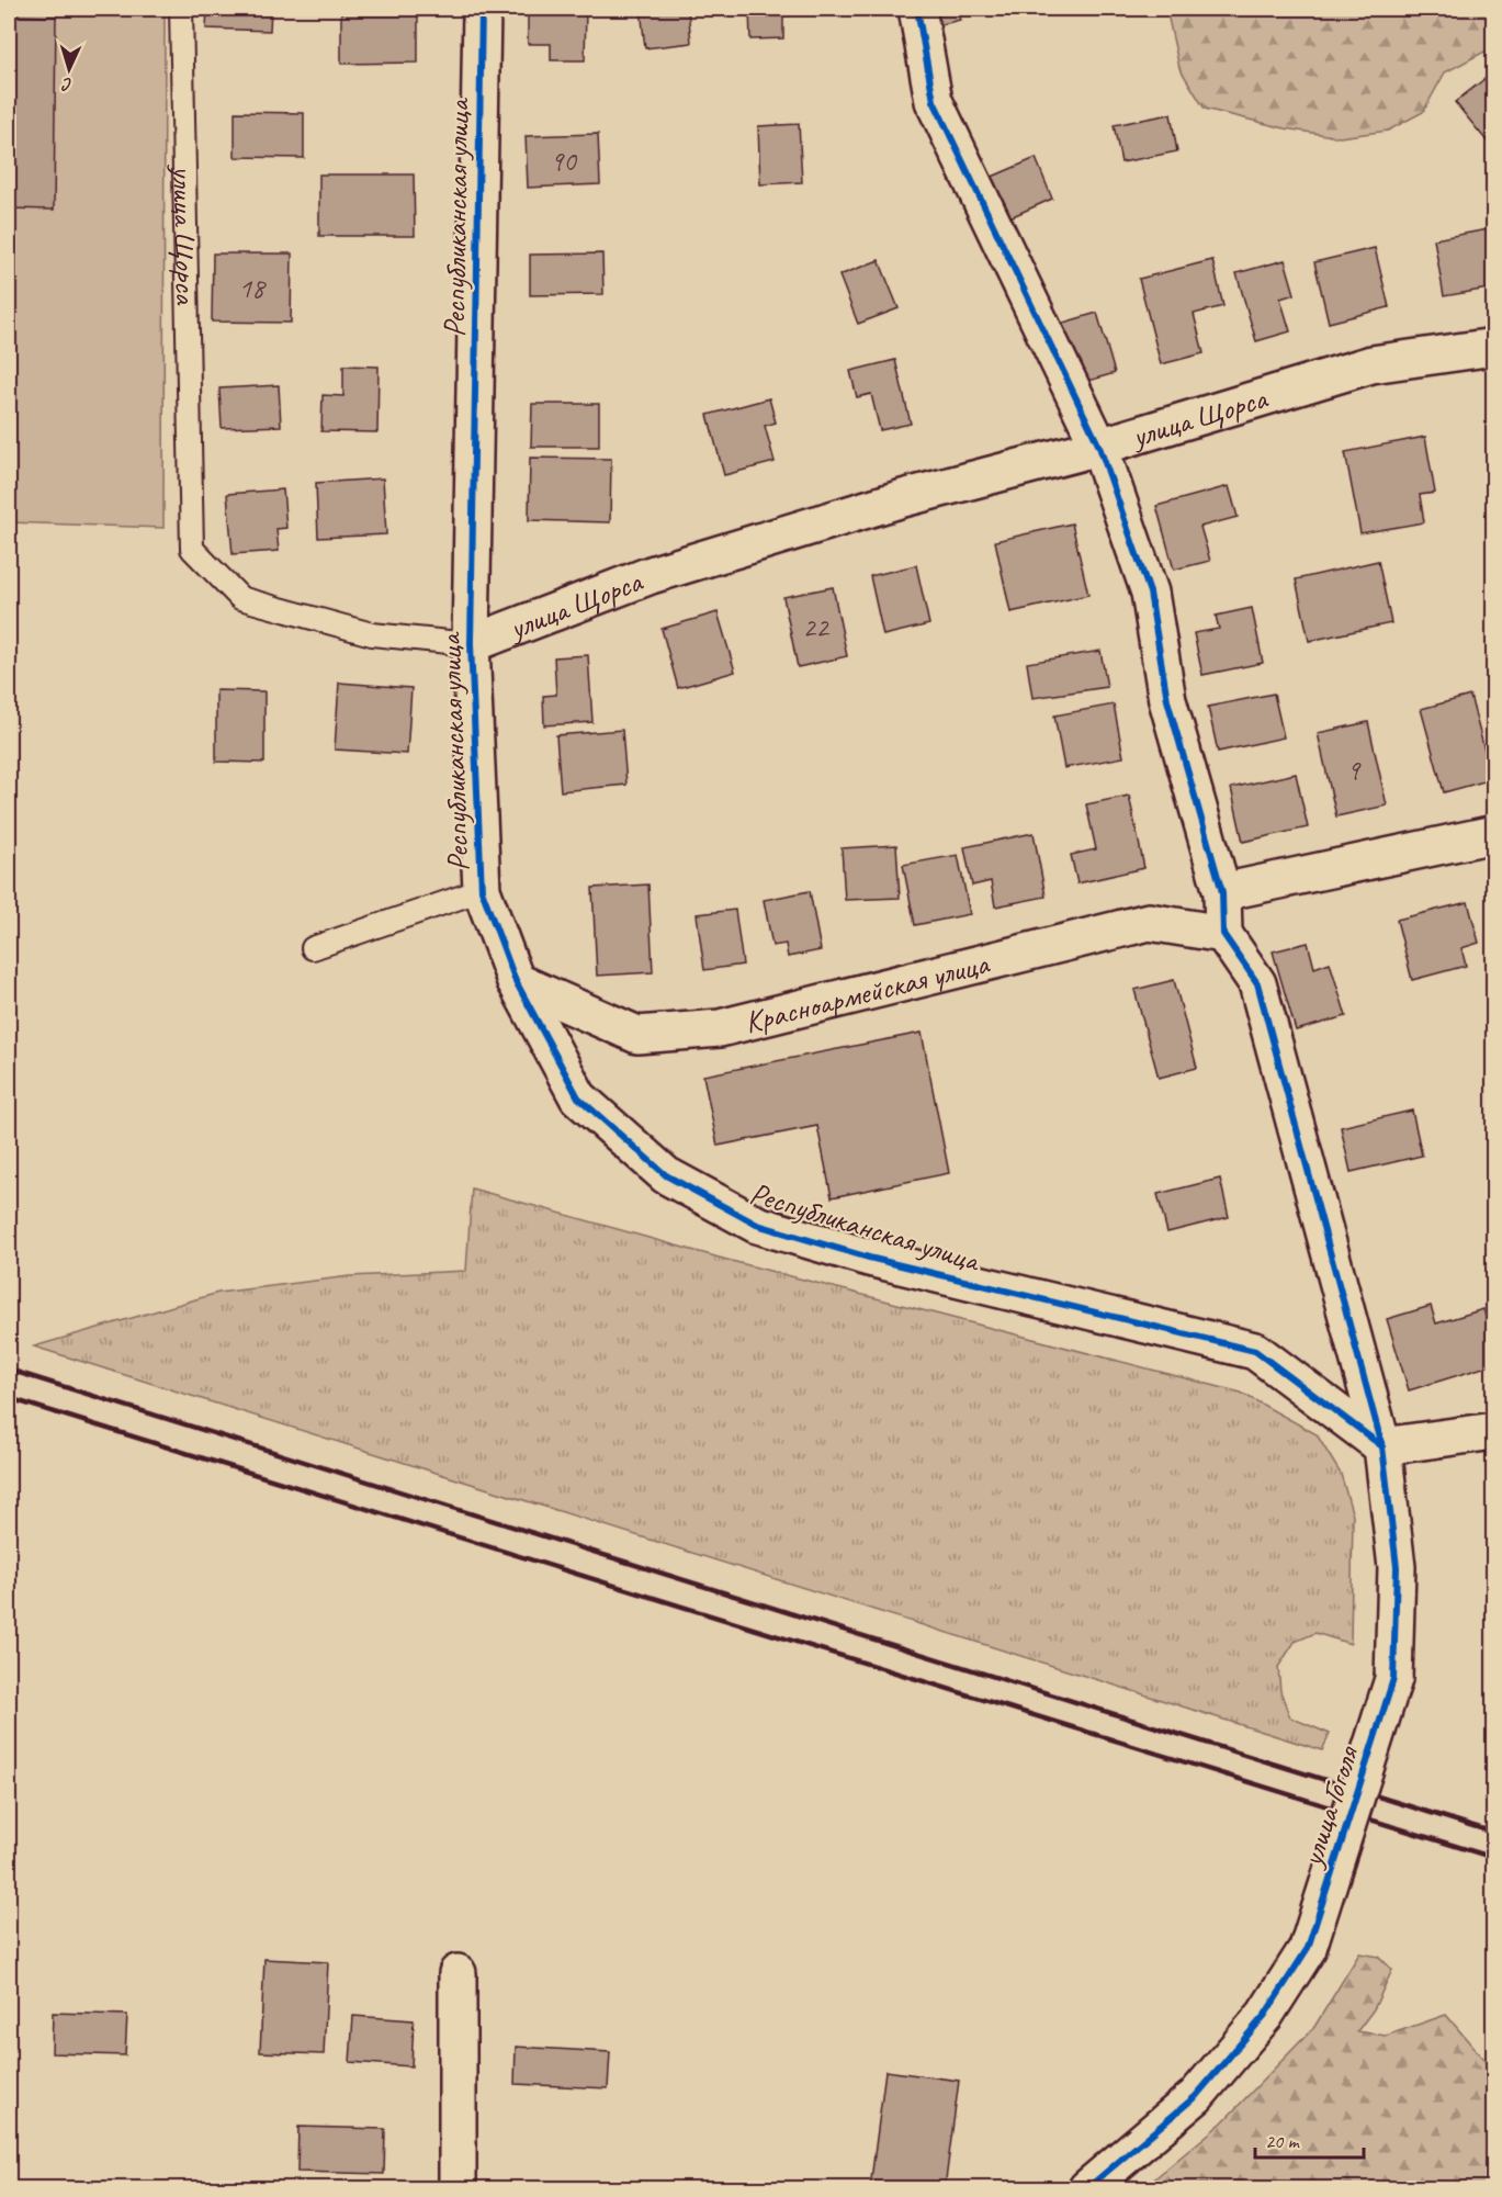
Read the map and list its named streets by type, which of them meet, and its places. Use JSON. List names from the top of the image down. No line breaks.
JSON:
{"streets":{"street":["Республиканская улица","улица Щорса","Красноармейская улица","улица Гоголя"]},"crossings":[["Республиканская улица","улица Щорса"],["Республиканская улица","Красноармейская улица"],["Республиканская улица","улица Гоголя"]],"house_numbers":["90","18","22","9"],"scale_bar":"20 m","north":"bottom"}
